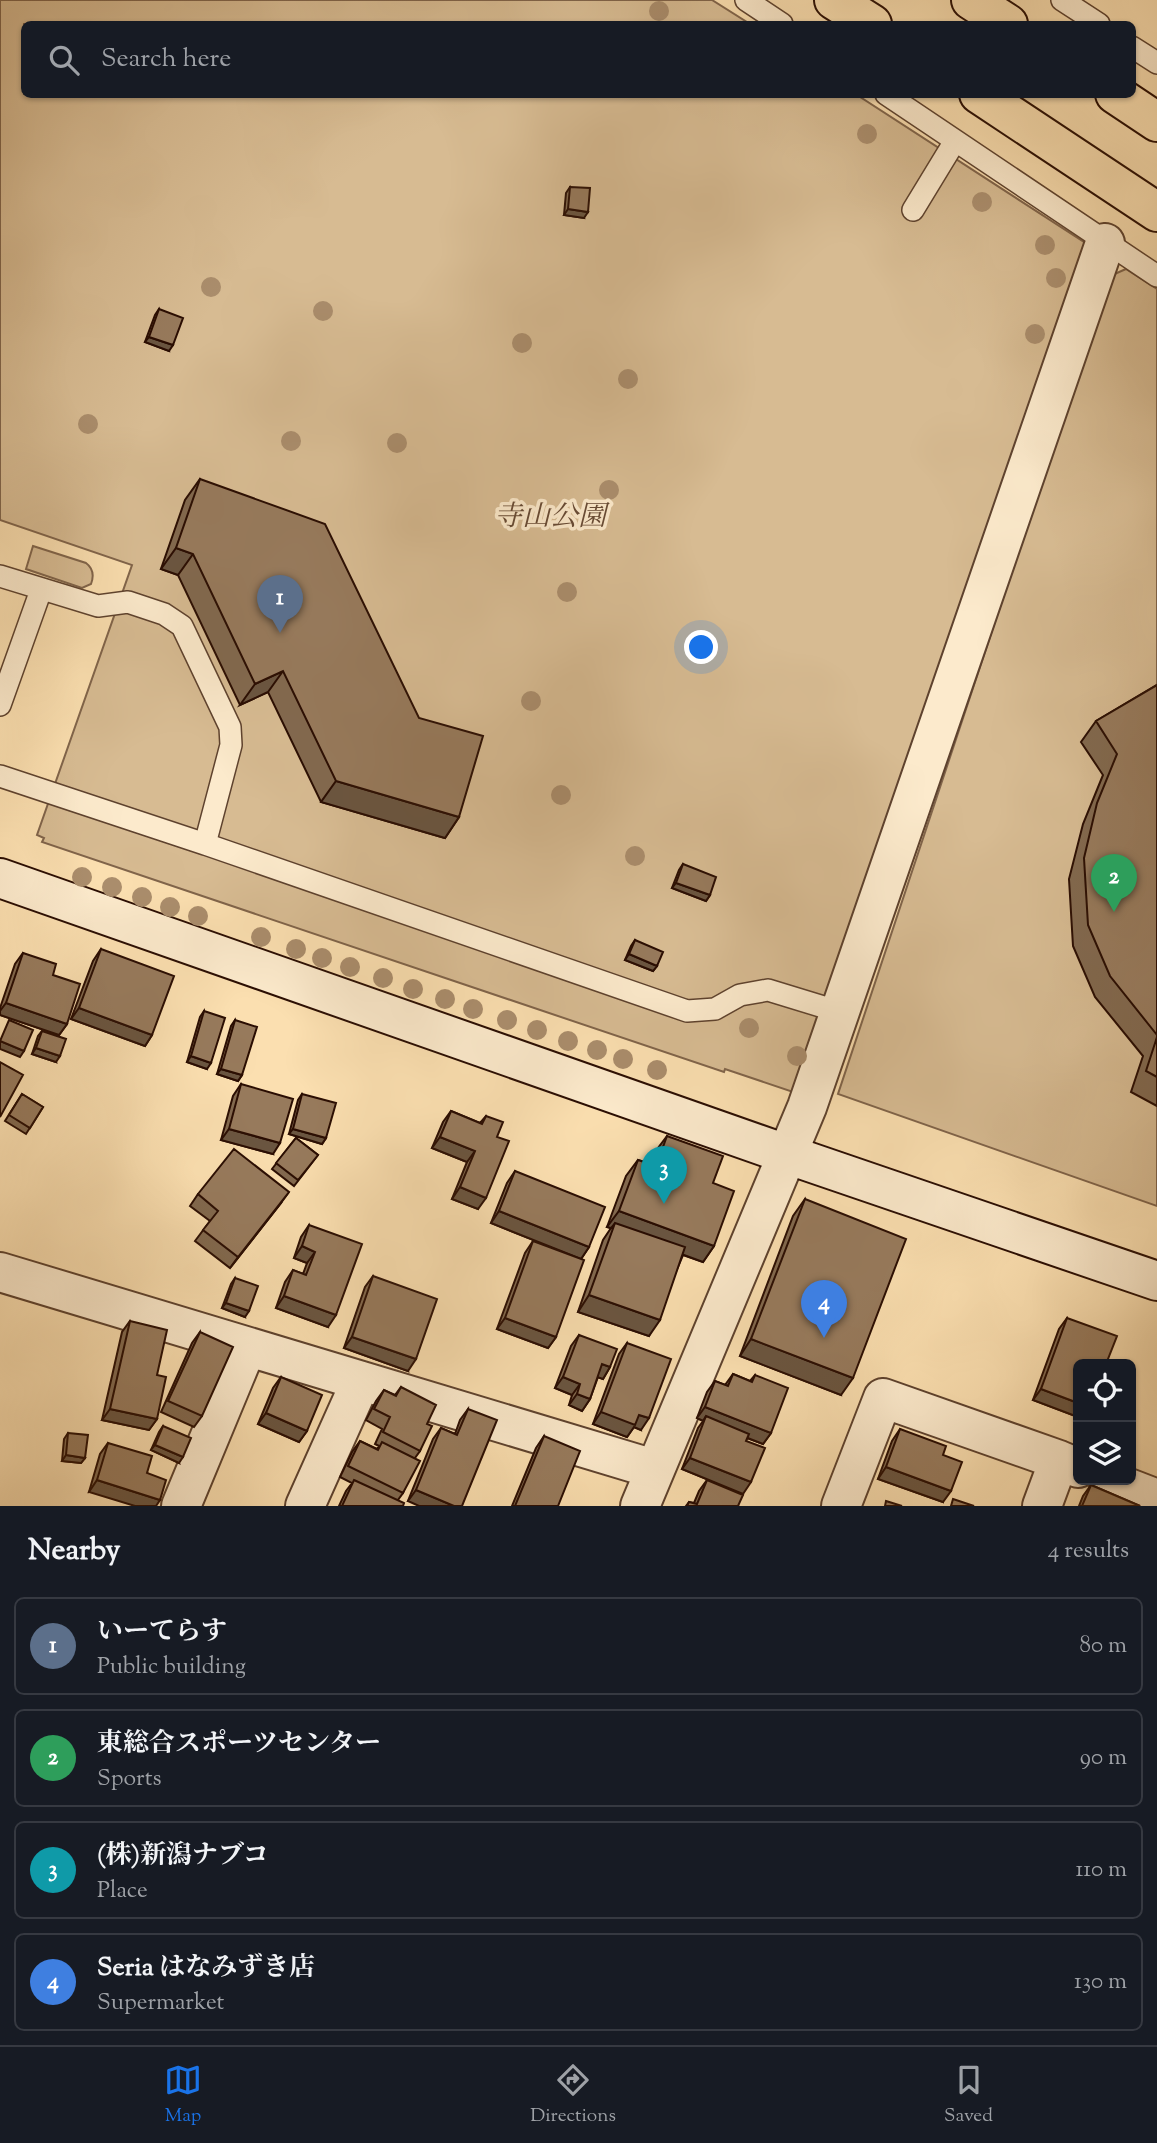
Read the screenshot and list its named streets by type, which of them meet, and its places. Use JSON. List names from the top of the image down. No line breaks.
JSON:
{"parks":["寺山公園"],"page":{"search":"Search here","pins":["1","2","3","4"],"heading":["Nearby","4 results"],"list":[{"mark":"1","name":"いーてらす","note":"Public building","value":"80 m"},{"mark":"2","name":"東総合スポーツセンター","note":"Sports","value":"90 m"},{"mark":"3","name":"(株)新潟ナブコ","note":"Place","value":"110 m"},{"mark":"4","name":"Seria はなみずき店","note":"Supermarket","value":"130 m"}],"nav":["Map","Directions","Saved"]}}
